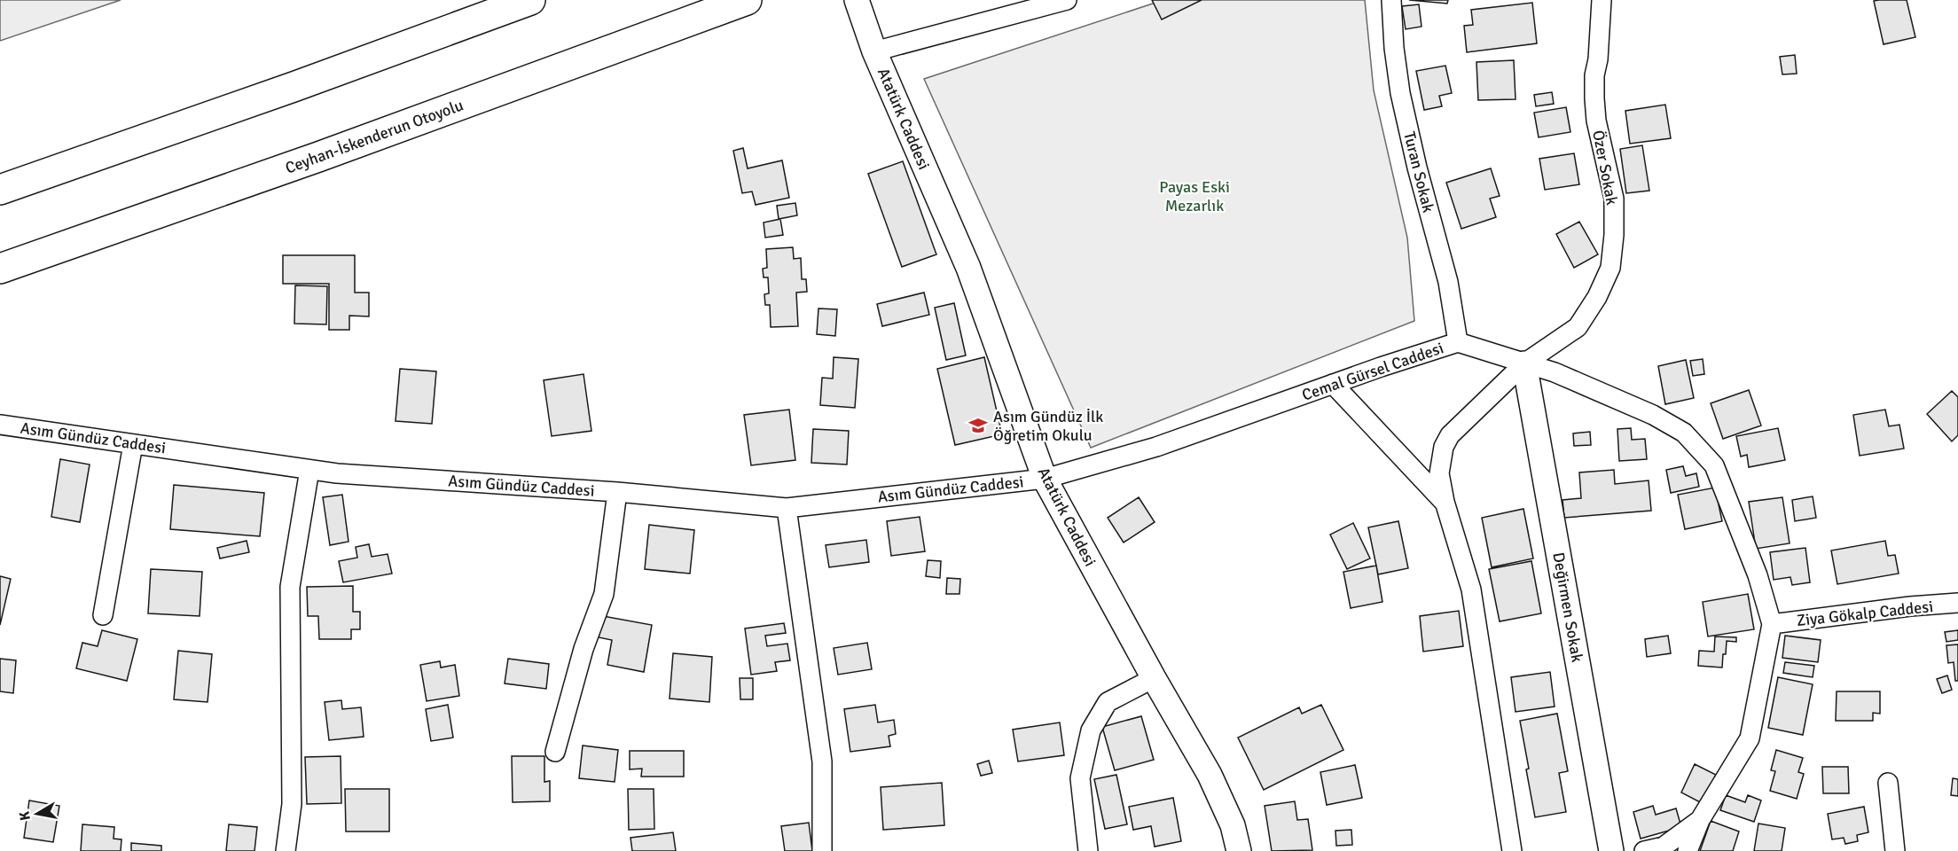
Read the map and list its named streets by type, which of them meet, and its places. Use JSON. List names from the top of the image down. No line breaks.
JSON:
{"streets":{"highway":["Ceyhan-İskenderun Otoyolu"],"street":["Atatürk Caddesi","Özer Sokak","Turan Sokak","Cemal Gürsel Caddesi","Asım Gündüz Caddesi","Değirmen Sokak","Ziya Gökalp Caddesi"]},"crossings":[["Atatürk Caddesi","Cemal Gürsel Caddesi"],["Atatürk Caddesi","Asım Gündüz Caddesi"],["Özer Sokak","Cemal Gürsel Caddesi"],["Özer Sokak","Değirmen Sokak"],["Turan Sokak","Cemal Gürsel Caddesi"],["Cemal Gürsel Caddesi","Asım Gündüz Caddesi"],["Cemal Gürsel Caddesi","Değirmen Sokak"],["Cemal Gürsel Caddesi","Ziya Gökalp Caddesi"]],"parks":["Payas Eski Mezarlık"],"places":{"school or university":["Asım Gündüz İlk Öğretim Okulu"]},"north":"left"}
